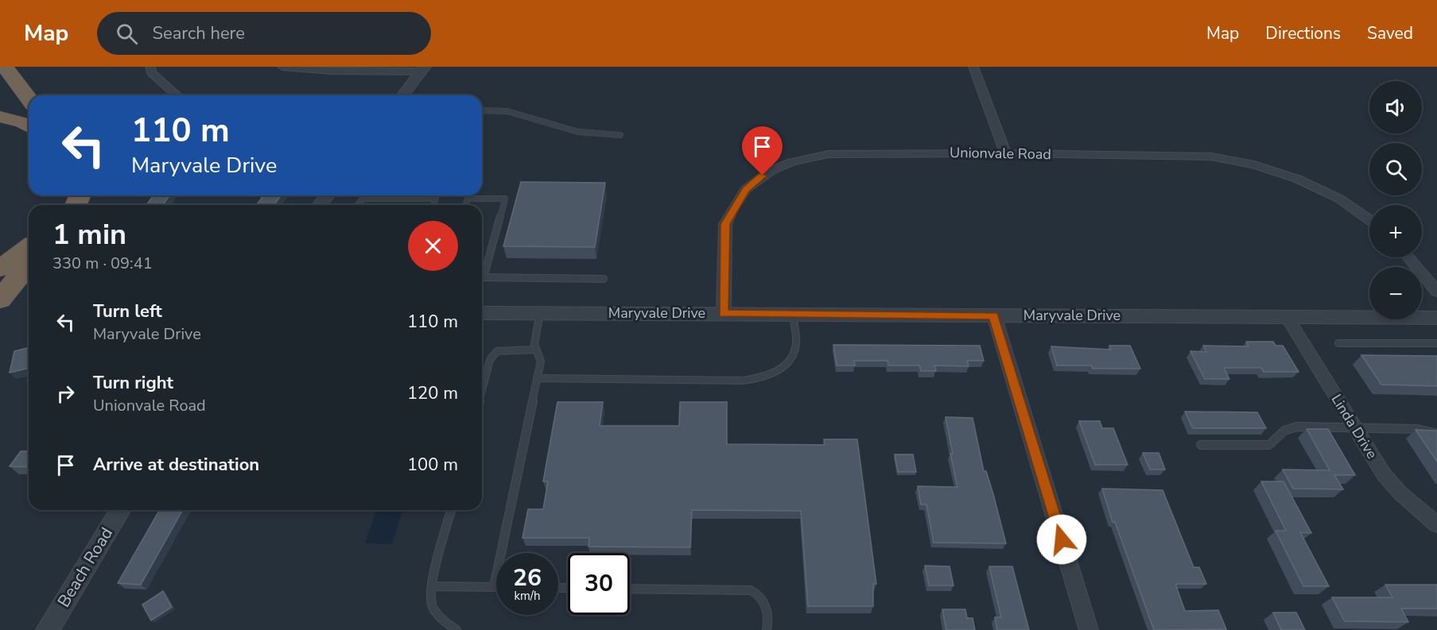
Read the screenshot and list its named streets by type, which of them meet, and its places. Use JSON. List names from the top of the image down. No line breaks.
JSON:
{"streets":{"street":["Unionvale Road","Maryvale Drive","Linda Drive","Beach Road"]},"crossings":[["Unionvale Road","Maryvale Drive"],["Maryvale Drive","Linda Drive"]],"page":{"header":"Map","search":"Search here","nav":["Map","Directions","Saved"],"map_buttons":["+","−"],"turn":["110 m","Maryvale Drive"],"heading":["1 min","330 m · 09:41"],"list":[{"name":"Turn left","note":"Maryvale Drive","value":"110 m"},{"name":"Turn right","note":"Unionvale Road","value":"120 m"},{"name":"Arrive at destination","value":"100 m"}],"speed":"26 km/h","limit":"30"}}
